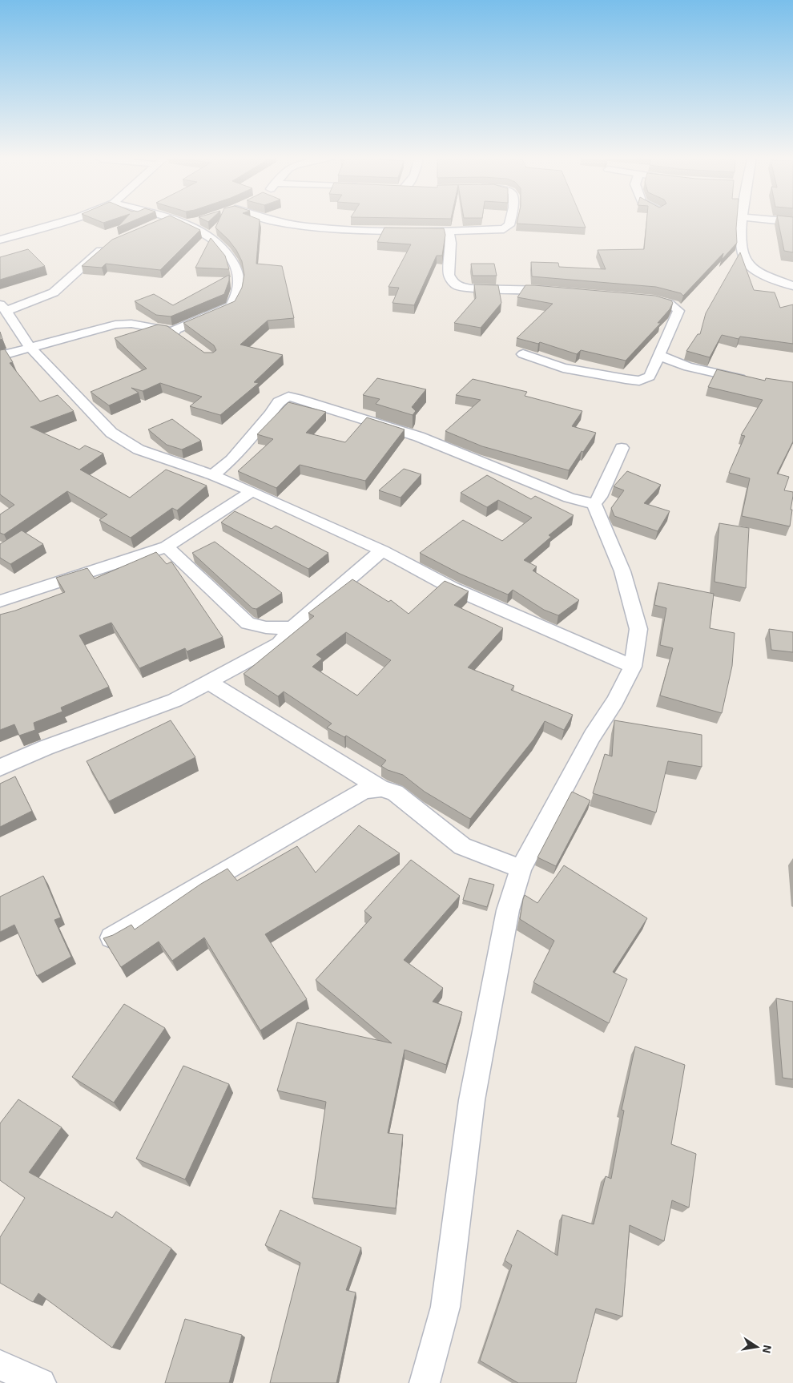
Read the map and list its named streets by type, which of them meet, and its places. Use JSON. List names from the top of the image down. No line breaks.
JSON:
{"north":"right"}
